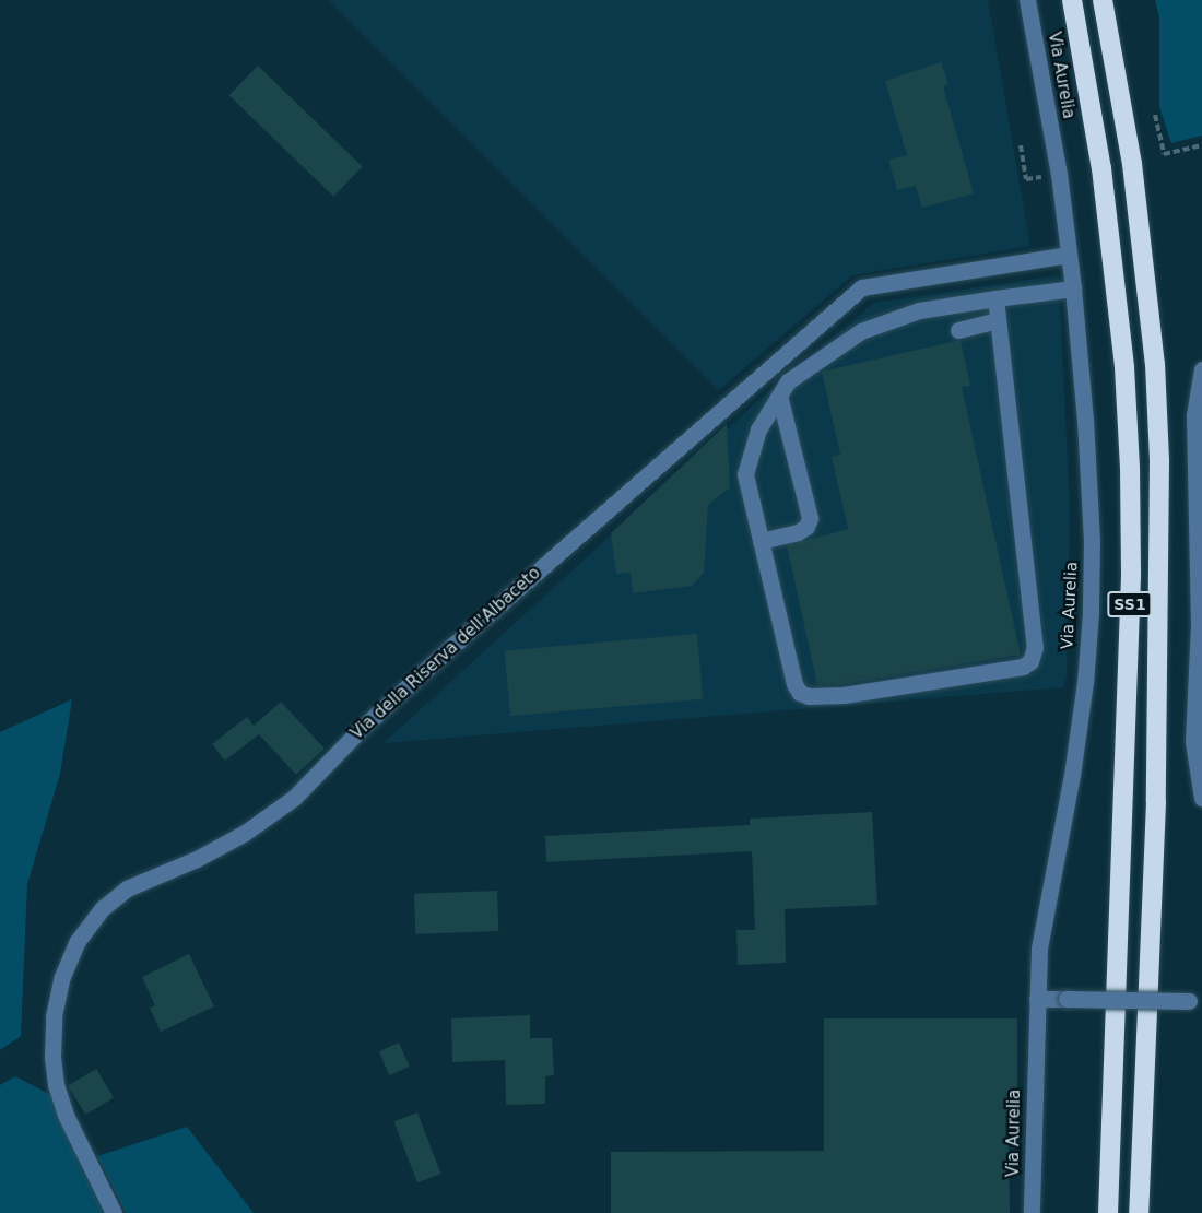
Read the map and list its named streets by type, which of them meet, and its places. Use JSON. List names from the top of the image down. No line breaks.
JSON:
{"streets":{"highway":["Via Aurelia","SS1"],"street":["Via della Riserva dell'Albaceto"]},"crossings":[["Via Aurelia","Via della Riserva dell'Albaceto"]]}
